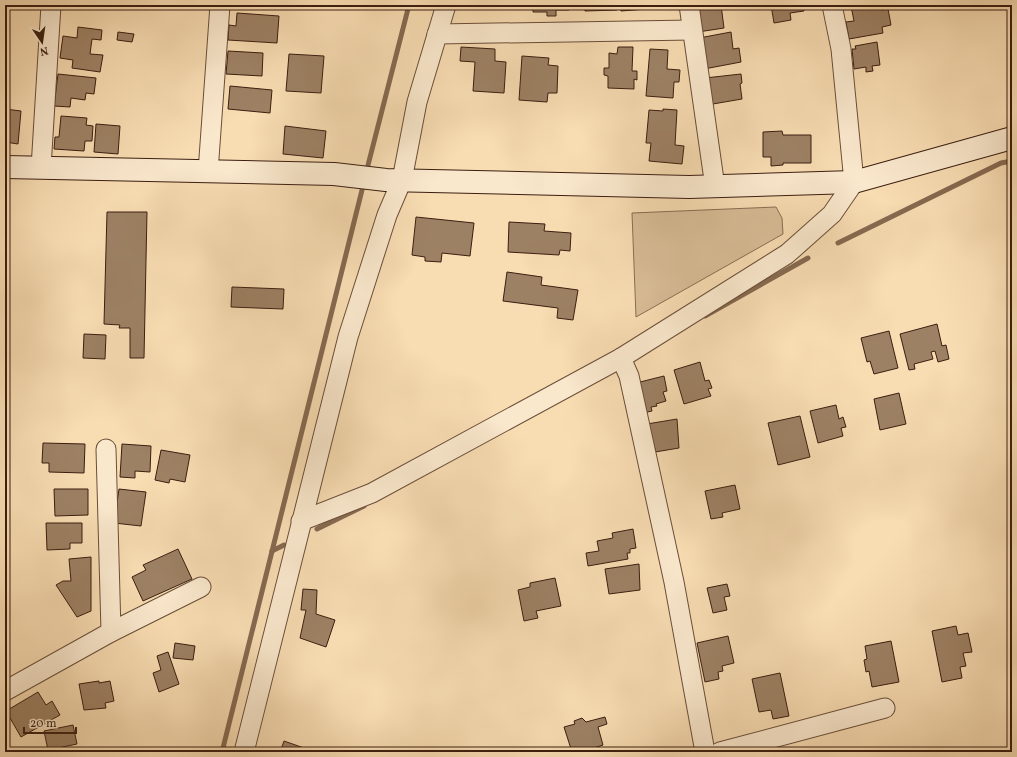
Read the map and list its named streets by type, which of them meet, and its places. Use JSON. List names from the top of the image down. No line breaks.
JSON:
{"scale_bar":"20 m","north":"bottom"}
